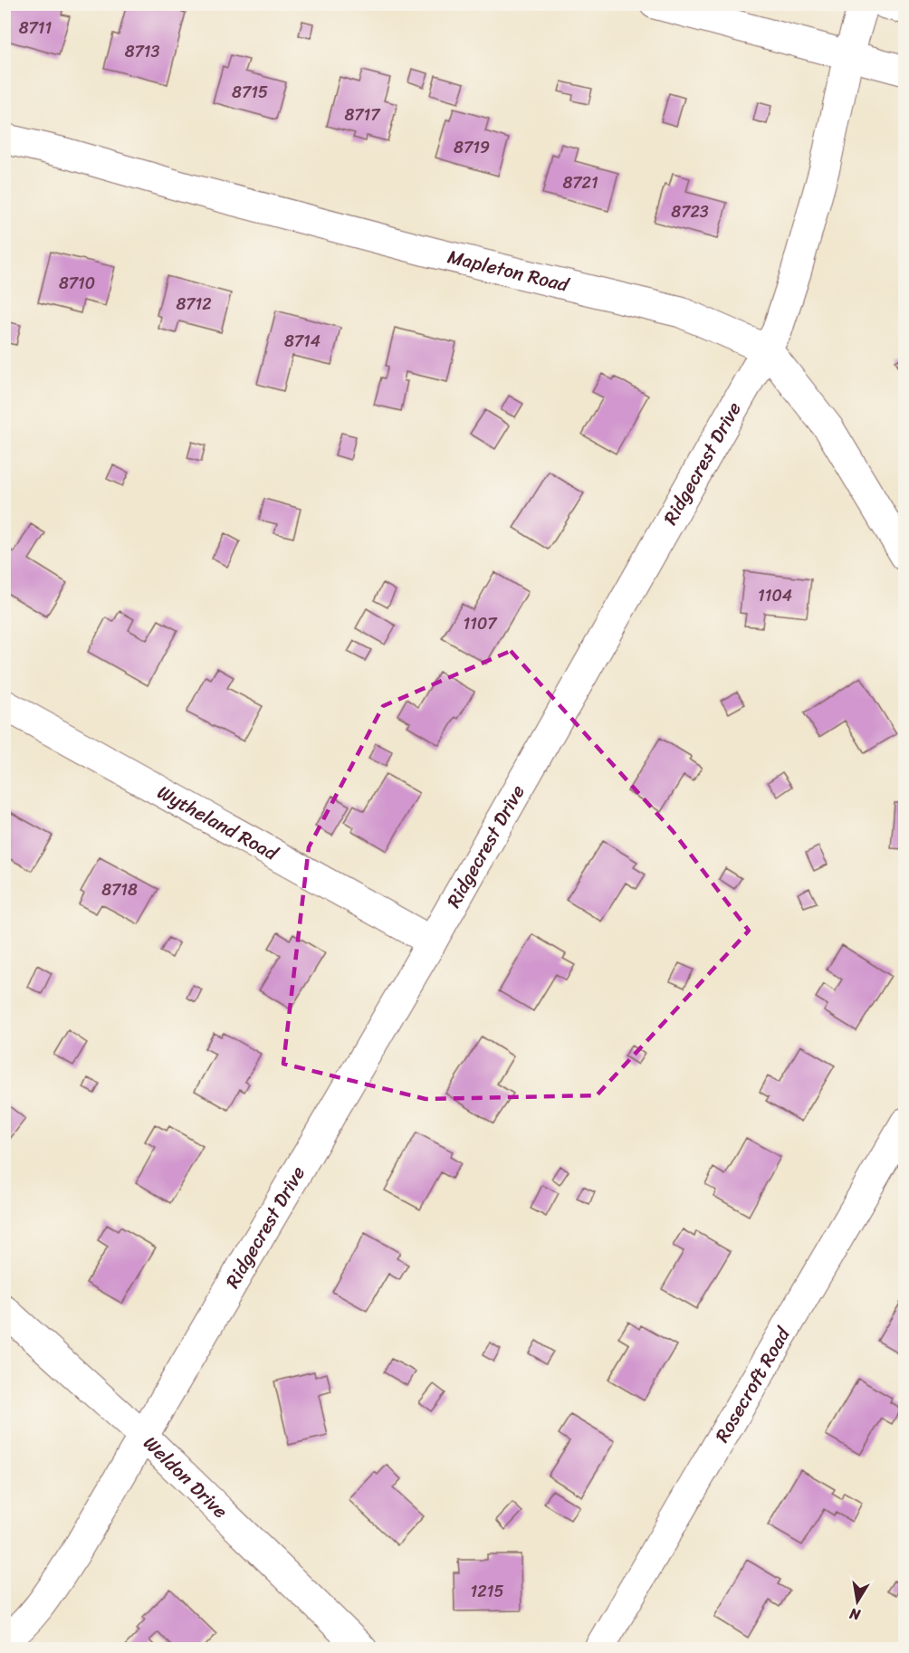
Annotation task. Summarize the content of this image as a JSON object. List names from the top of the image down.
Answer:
{
  "streets": {
    "street": [
      "Mapleton Road",
      "Ridgecrest Drive",
      "Wytheland Road",
      "Rosecroft Road",
      "Weldon Drive"
    ]
  },
  "crossings": [
    ["Mapleton Road", "Ridgecrest Drive"],
    ["Ridgecrest Drive", "Wytheland Road"],
    ["Ridgecrest Drive", "Weldon Drive"]
  ],
  "house_numbers": [
    "8711",
    "8713",
    "8715",
    "8717",
    "8719",
    "8721",
    "8723",
    "8710",
    "8712",
    "8714",
    "1104",
    "1107",
    "8718",
    "1215"
  ],
  "north": "bottom"
}
